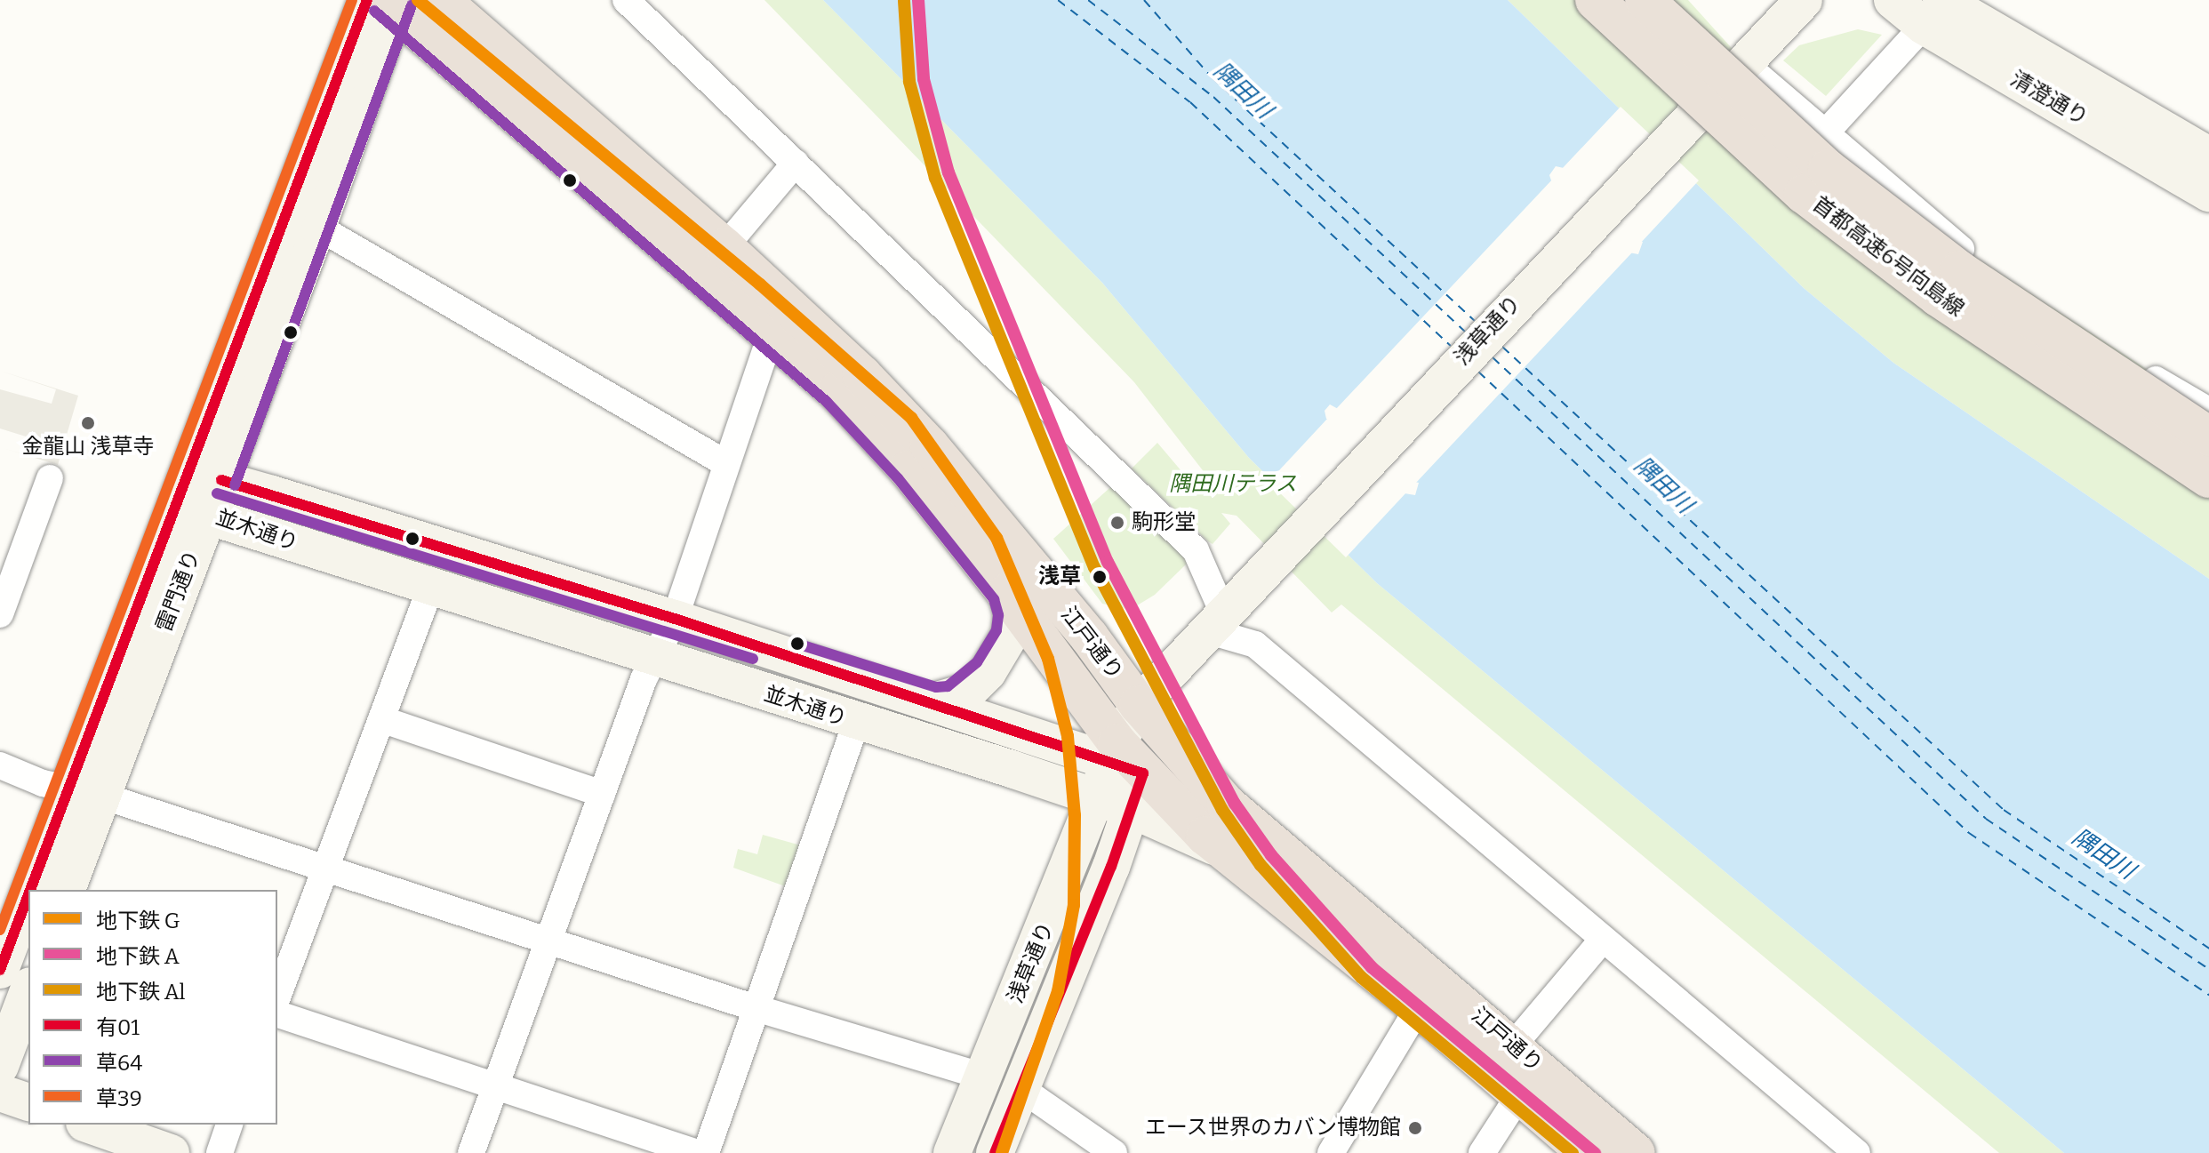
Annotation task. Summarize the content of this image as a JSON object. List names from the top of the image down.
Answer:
{
  "streets": {
    "highway": ["首都高速6号向島線", "江戸通り"],
    "street": [
      "清澄通り",
      "浅草通り",
      "並木通り",
      "雷門通り"
    ]
  },
  "crossings": [
    ["浅草通り", "並木通り"],
    ["浅草通り", "江戸通り"],
    ["並木通り", "雷門通り"],
    ["並木通り", "江戸通り"],
    ["雷門通り", "江戸通り"]
  ],
  "water": ["隅田川"],
  "parks": ["隅田川テラス"],
  "places": [
    "金龍山 浅草寺",
    "駒形堂",
    "浅草",
    "エース世界のカバン博物館"
  ],
  "lines": [
    "metro line G",
    "metro line A",
    "transit line 有01",
    "transit line 草39",
    "metro line Al",
    "transit line 草64"
  ],
  "legend": [
    "地下鉄 G",
    "地下鉄 A",
    "地下鉄 Al",
    "有01",
    "草64",
    "草39"
  ]
}
